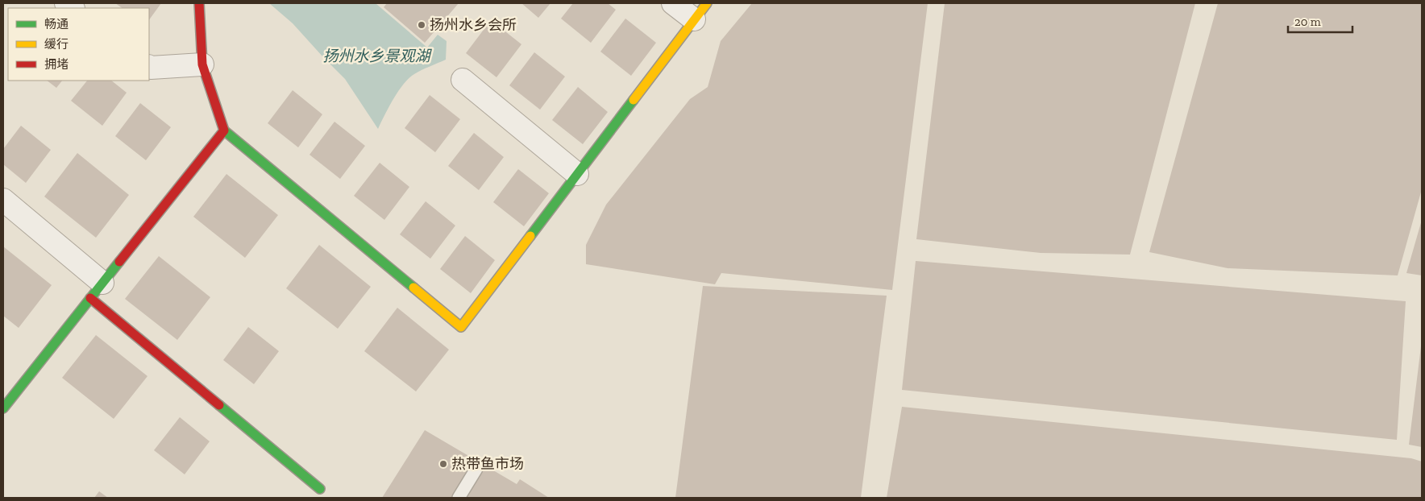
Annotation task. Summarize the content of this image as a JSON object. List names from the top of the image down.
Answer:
{
  "water": ["扬州水乡景观湖"],
  "places": ["扬州水乡会所", "热带鱼市场"],
  "legend": ["畅通", "缓行", "拥堵"],
  "scale_bar": "20 m"
}
